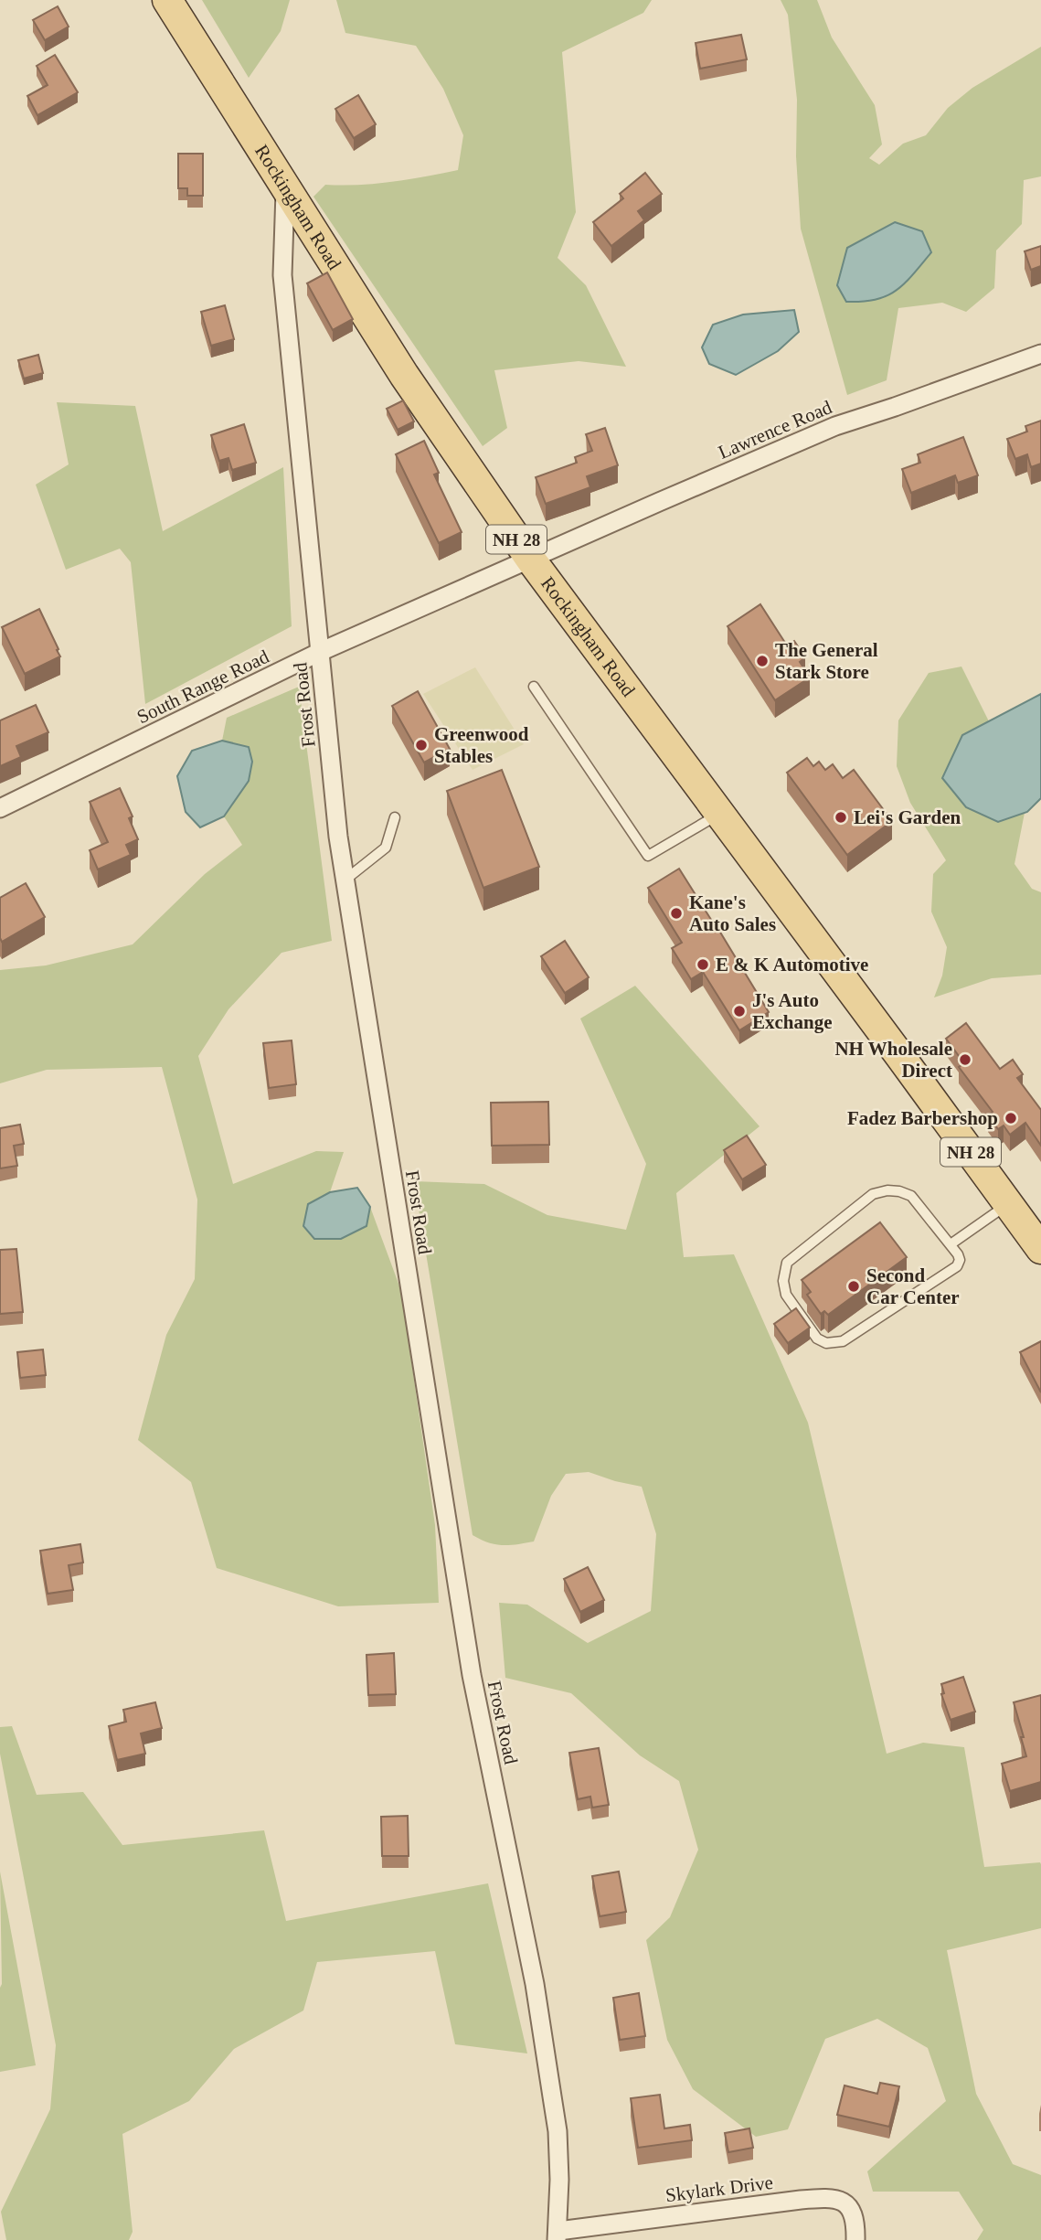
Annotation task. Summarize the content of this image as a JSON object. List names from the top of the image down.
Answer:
{
  "streets": {
    "main road": ["Rockingham Road", "NH 28"],
    "street": [
      "Lawrence Road",
      "South Range Road",
      "Frost Road",
      "Skylark Drive"
    ]
  },
  "crossings": [
    ["Rockingham Road", "Lawrence Road"],
    ["Rockingham Road", "South Range Road"],
    ["Rockingham Road", "Frost Road"],
    ["Lawrence Road", "South Range Road"],
    ["South Range Road", "Frost Road"],
    ["Frost Road", "Skylark Drive"]
  ],
  "places": [
    "The General Stark Store",
    "Greenwood Stables",
    "Lei's Garden",
    "Kane's Auto Sales",
    "E & K Automotive",
    "J's Auto Exchange",
    "NH Wholesale Direct",
    "Fadez Barbershop",
    "Second Car Center"
  ]
}
